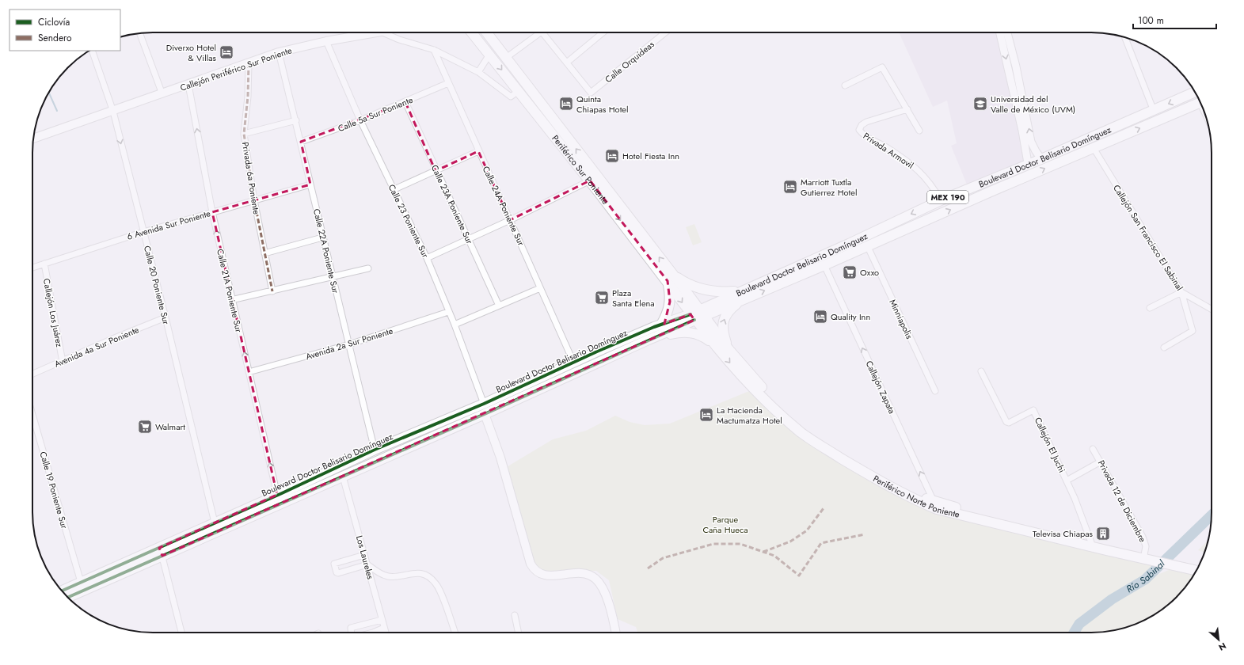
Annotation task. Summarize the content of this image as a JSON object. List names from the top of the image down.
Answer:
{
  "streets": {
    "main road": [
      "Callejón Periférico Sur Poniente",
      "Boulevard Doctor Belisario Domínguez",
      "Periférico Sur Poniente",
      "MEX 190",
      "Periférico Norte Poniente"
    ],
    "street": [
      "Calle Orquídeas",
      "Calle 5a Sur Poniente",
      "Privada Armovil",
      "Privada 6a Poniente",
      "Calle 23A Poniente Sur",
      "Calle 24A Poniente Sur",
      "Calle 23 Poniente Sur",
      "6 Avenida Sur Poniente",
      "Callejón San Francisco El Sabinal",
      "Calle 22A Poniente Sur",
      "Calle 20 Poniente Sur",
      "Calle 21A Poniente Sur",
      "Callejón Los Juárez",
      "Minniapolis",
      "Avenida 2a Sur Poniente",
      "Avenida 4a Sur Poniente",
      "Callejón Zapata",
      "Callejón El Juchi",
      "Calle 19 Poniente Sur",
      "Privada 12 de Diciembre",
      "Los Laureles"
    ]
  },
  "crossings": [
    ["Callejón Periférico Sur Poniente", "Privada 6a Poniente"],
    ["Callejón Periférico Sur Poniente", "Calle 23 Poniente Sur"],
    ["Callejón Periférico Sur Poniente", "Calle 22A Poniente Sur"],
    ["Callejón Periférico Sur Poniente", "Calle 20 Poniente Sur"],
    ["Callejón Periférico Sur Poniente", "Calle 21A Poniente Sur"],
    ["Calle 5a Sur Poniente", "Calle 23A Poniente Sur"],
    ["Calle 5a Sur Poniente", "Calle 24A Poniente Sur"],
    ["Calle 5a Sur Poniente", "Calle 23 Poniente Sur"],
    ["Calle 5a Sur Poniente", "Calle 22A Poniente Sur"],
    ["Privada Armovil", "Boulevard Doctor Belisario Domínguez"],
    ["Boulevard Doctor Belisario Domínguez", "Periférico Sur Poniente"],
    ["Boulevard Doctor Belisario Domínguez", "Calle 24A Poniente Sur"],
    ["Boulevard Doctor Belisario Domínguez", "Calle 23 Poniente Sur"],
    ["Boulevard Doctor Belisario Domínguez", "Callejón San Francisco El Sabinal"],
    ["Boulevard Doctor Belisario Domínguez", "Calle 22A Poniente Sur"],
    ["Boulevard Doctor Belisario Domínguez", "Calle 20 Poniente Sur"],
    ["Boulevard Doctor Belisario Domínguez", "Calle 21A Poniente Sur"],
    ["Boulevard Doctor Belisario Domínguez", "Minniapolis"],
    ["Boulevard Doctor Belisario Domínguez", "Callejón Zapata"],
    ["Boulevard Doctor Belisario Domínguez", "Calle 19 Poniente Sur"],
    ["Boulevard Doctor Belisario Domínguez", "Periférico Norte Poniente"],
    ["Boulevard Doctor Belisario Domínguez", "Los Laureles"],
    ["Periférico Sur Poniente", "Periférico Norte Poniente"],
    ["Privada 6a Poniente", "6 Avenida Sur Poniente"],
    ["Calle 23 Poniente Sur", "Avenida 2a Sur Poniente"],
    ["6 Avenida Sur Poniente", "Calle 22A Poniente Sur"],
    ["6 Avenida Sur Poniente", "Calle 20 Poniente Sur"],
    ["6 Avenida Sur Poniente", "Calle 21A Poniente Sur"],
    ["6 Avenida Sur Poniente", "Callejón Los Juárez"],
    ["Calle 22A Poniente Sur", "Avenida 2a Sur Poniente"],
    ["Calle 20 Poniente Sur", "Avenida 4a Sur Poniente"],
    ["Calle 21A Poniente Sur", "Avenida 2a Sur Poniente"],
    ["Callejón Los Juárez", "Avenida 4a Sur Poniente"],
    ["Callejón Zapata", "Periférico Norte Poniente"],
    ["Callejón El Juchi", "Periférico Norte Poniente"],
    ["Periférico Norte Poniente", "Privada 12 de Diciembre"]
  ],
  "one_way": ["Calle 21A Poniente Sur", "Callejón Zapata"],
  "water": ["Río Sabinal"],
  "parks": ["Parque Caña Hueca"],
  "places": {
    "hotel": [
      "Diverxo Hotel & Villas",
      "Quinta Chiapas Hotel",
      "Hotel Fiesta Inn",
      "Marriott Tuxtla Gutierrez Hotel",
      "Quality Inn",
      "La Hacienda Mactumatza Hotel"
    ],
    "school or university": ["Universidad del Valle de México (UVM)"],
    "supermarket": ["Oxxo", "Plaza Santa Elena", "Walmart"],
    "building": ["Televisa Chiapas"]
  },
  "legend": ["Ciclovía", "Sendero"],
  "scale_bar": "100 m",
  "north": "bottom right"
}
